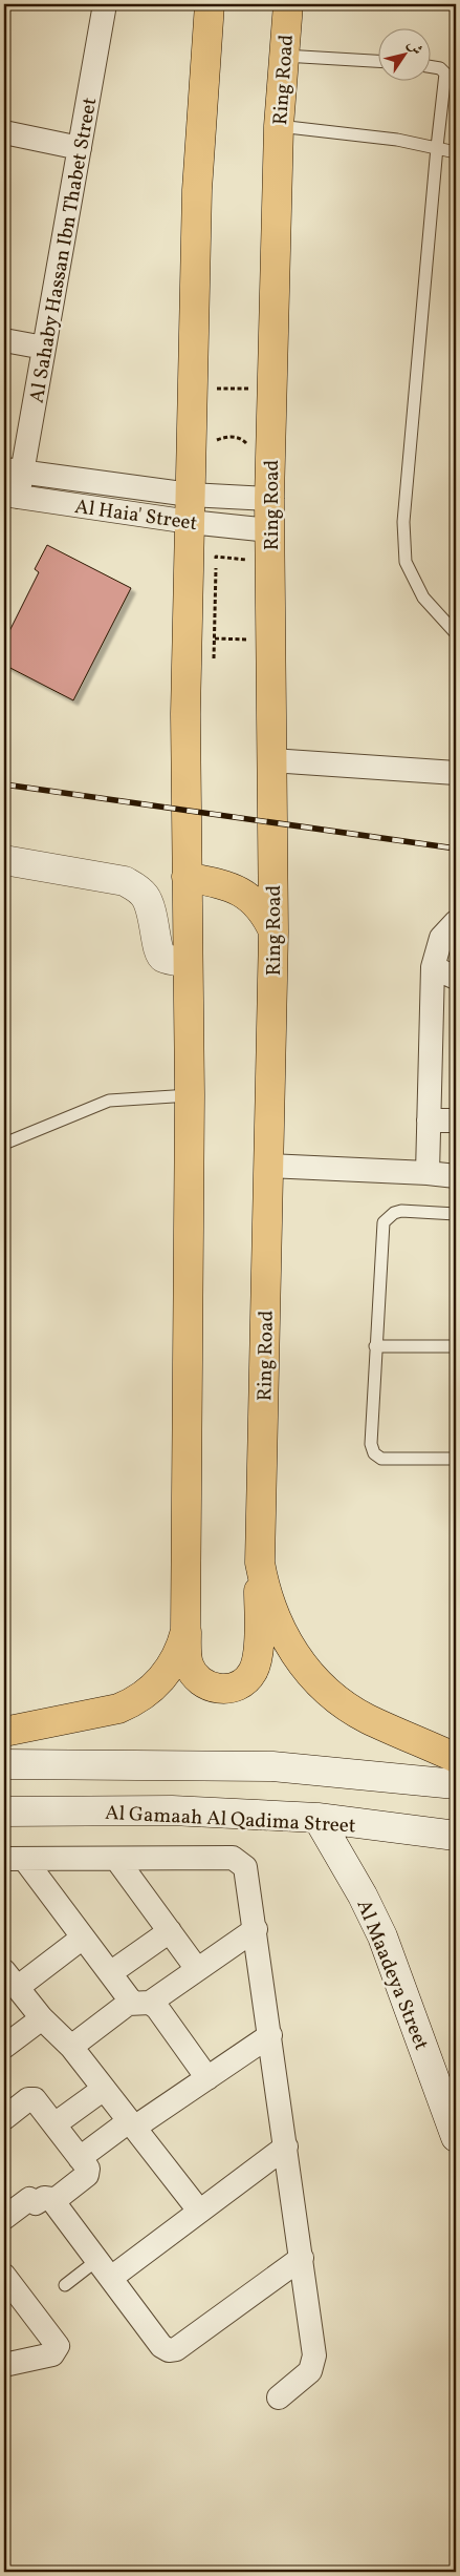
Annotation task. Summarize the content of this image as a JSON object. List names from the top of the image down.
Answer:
{
  "streets": {
    "main road": ["Ring Road", "Al Gamaah Al Qadima Street", "Al Maadeya Street"],
    "street": ["Al Sahaby Hassan Ibn Thabet Street", "Al Haia' Street"]
  },
  "crossings": [
    ["Ring Road", "Al Haia' Street"],
    ["Al Sahaby Hassan Ibn Thabet Street", "Al Haia' Street"],
    ["Al Gamaah Al Qadima Street", "Al Maadeya Street"]
  ],
  "north": "top right"
}
